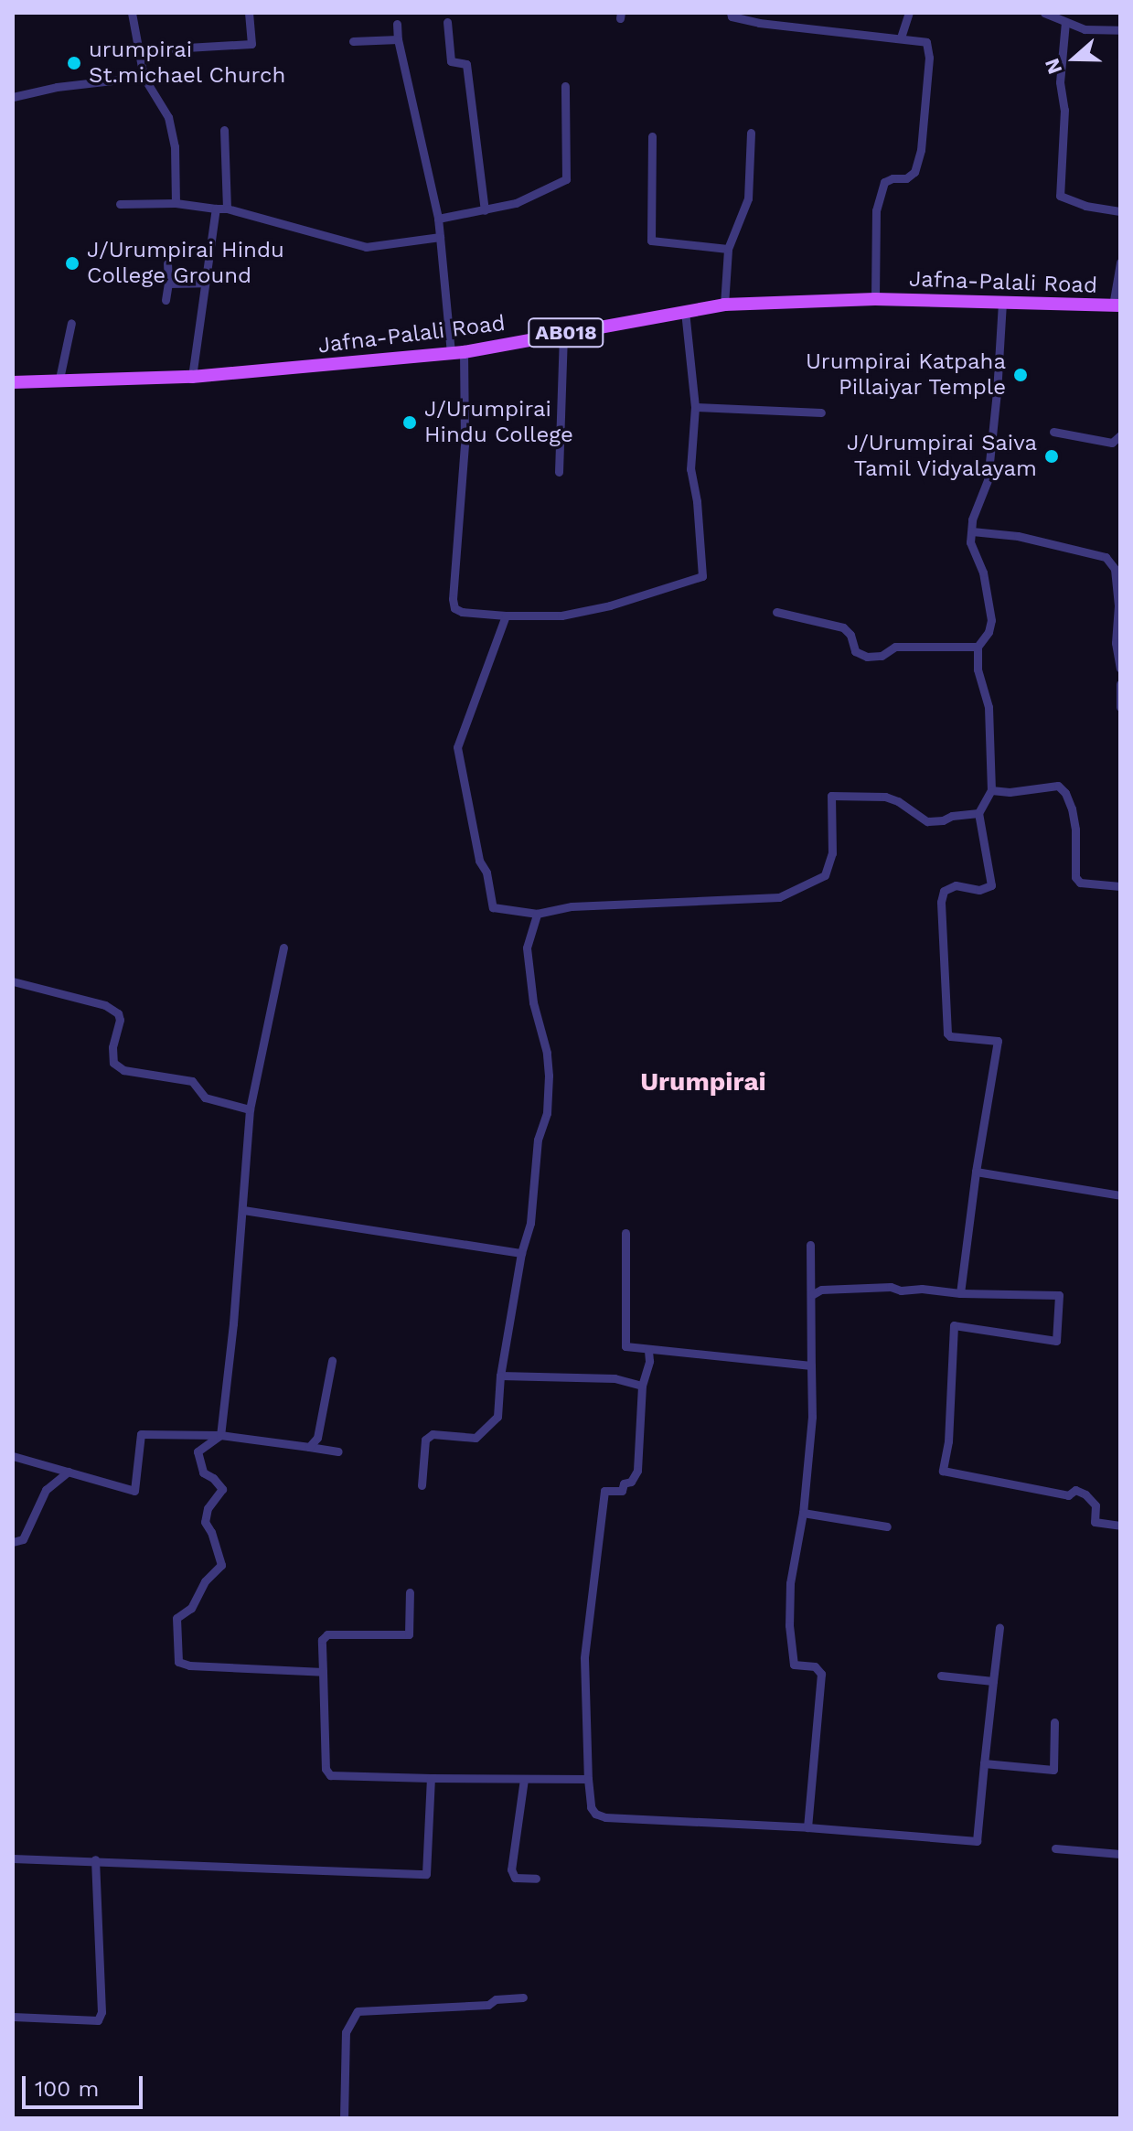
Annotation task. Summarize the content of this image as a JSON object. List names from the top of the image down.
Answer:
{
  "streets": {
    "main road": ["Jafna-Palali Road", "AB018"]
  },
  "districts": ["Urumpirai"],
  "places": [
    "urumpirai St.michael Church",
    "J/Urumpirai Hindu College Ground",
    "Urumpirai Katpaha Pillaiyar Temple",
    "J/Urumpirai Hindu College",
    "J/Urumpirai Saiva Tamil Vidyalayam"
  ],
  "scale_bar": "100 m",
  "north": "left"
}
